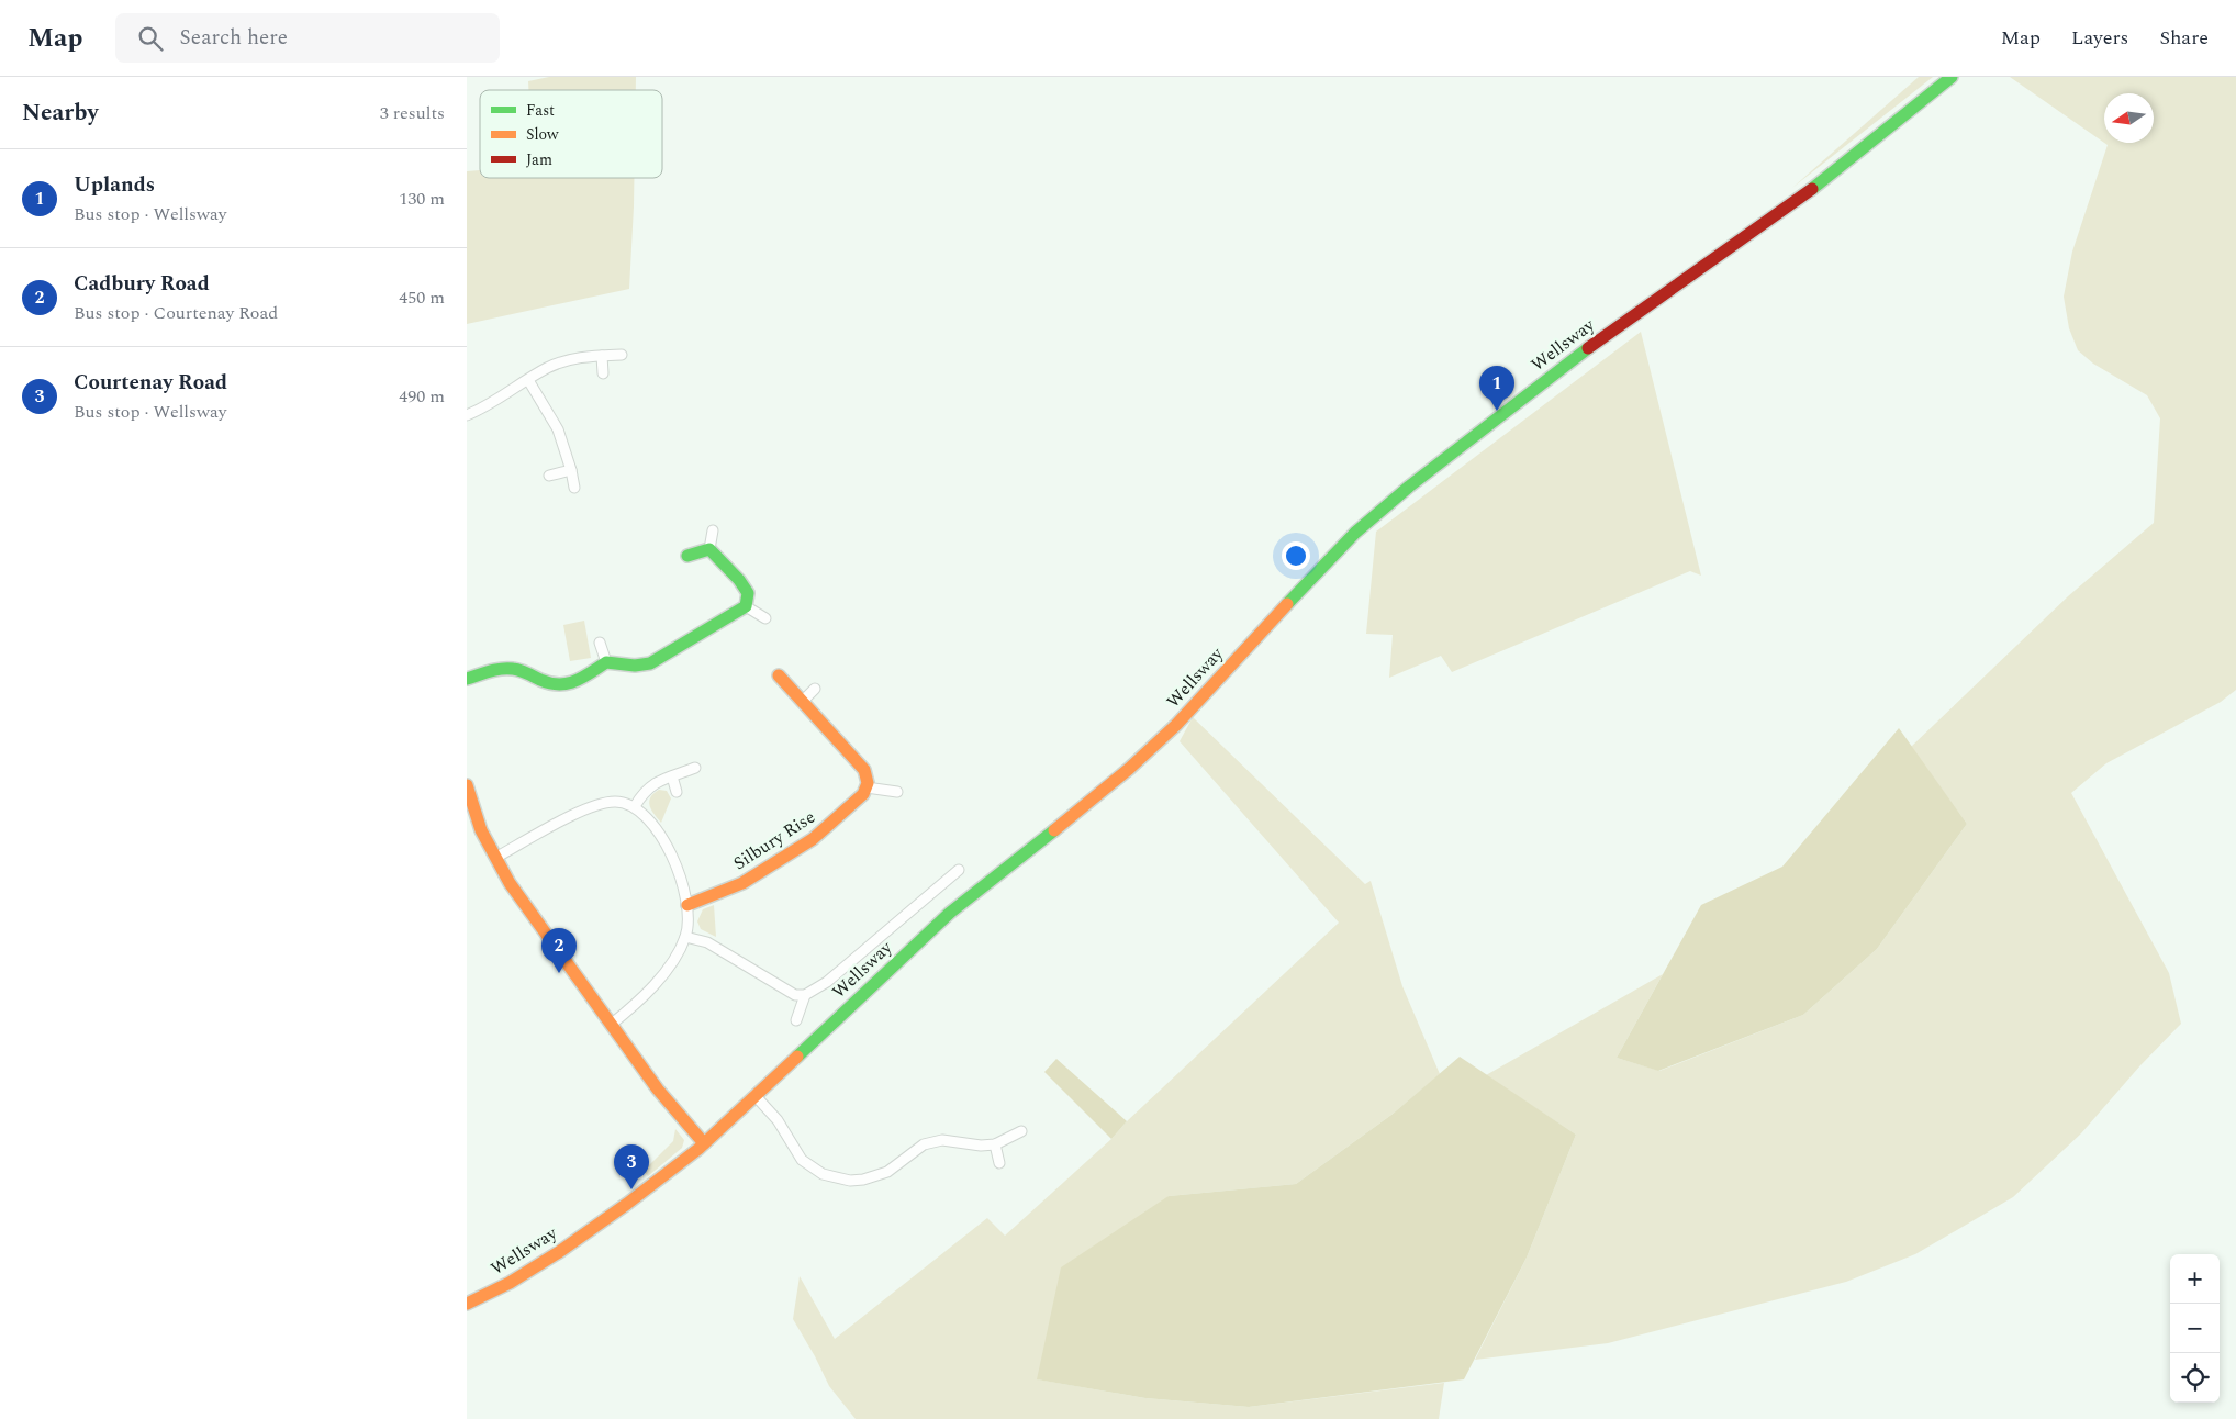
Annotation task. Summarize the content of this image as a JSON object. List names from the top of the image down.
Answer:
{
  "streets": {
    "main road": ["Wellsway", "Silbury Rise"]
  },
  "legend": ["Fast", "Slow", "Jam"],
  "north": "left",
  "page": {
    "header": "Map",
    "search": "Search here",
    "nav": ["Map", "Layers", "Share"],
    "heading": ["Nearby", "3 results"],
    "list": [
      {
        "mark": "1",
        "name": "Uplands",
        "note": "Bus stop · Wellsway",
        "value": "130 m"
      },
      {
        "mark": "2",
        "name": "Cadbury Road",
        "note": "Bus stop · Courtenay Road",
        "value": "450 m"
      },
      {
        "mark": "3",
        "name": "Courtenay Road",
        "note": "Bus stop · Wellsway",
        "value": "490 m"
      }
    ],
    "pins": ["1", "2", "3"],
    "map_buttons": ["+", "−"]
  }
}
